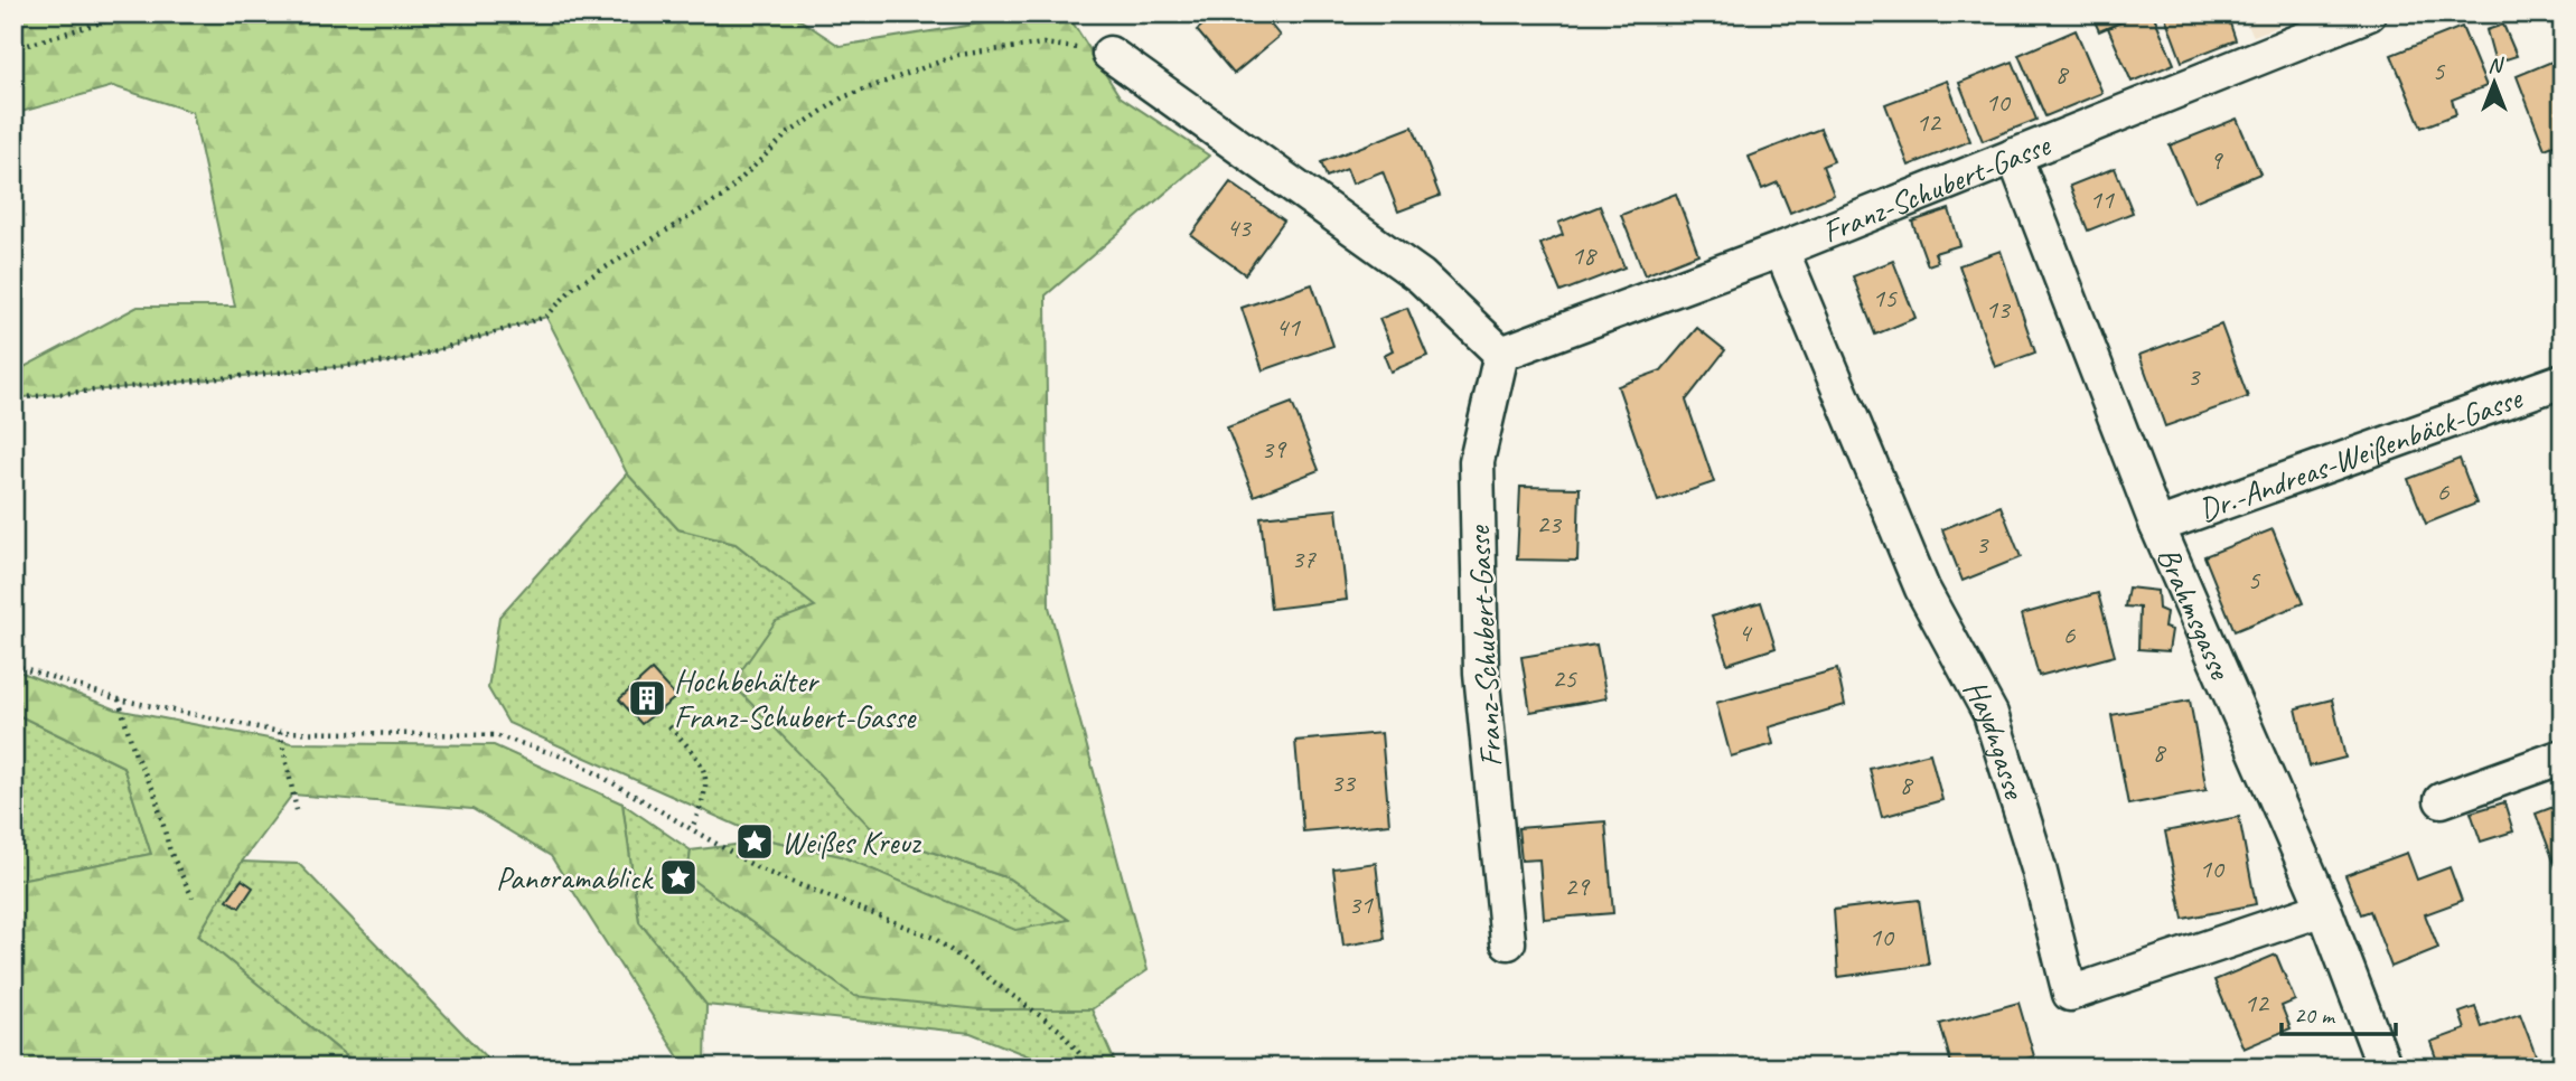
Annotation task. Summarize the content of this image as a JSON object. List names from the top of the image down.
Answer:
{
  "streets": {
    "street": [
      "Franz-Schubert-Gasse",
      "Dr.-Andreas-Weißenbäck-Gasse",
      "Brahmsgasse",
      "Haydngasse"
    ]
  },
  "crossings": [
    ["Franz-Schubert-Gasse", "Brahmsgasse"],
    ["Franz-Schubert-Gasse", "Haydngasse"],
    ["Dr.-Andreas-Weißenbäck-Gasse", "Brahmsgasse"],
    ["Brahmsgasse", "Haydngasse"]
  ],
  "places": {
    "building": ["Hochbehälter Franz-Schubert-Gasse"],
    "place": ["Weißes Kreuz", "Panoramablick"]
  },
  "house_numbers": [
    "5",
    "8",
    "10",
    "12",
    "9",
    "11",
    "43",
    "18",
    "15",
    "13",
    "41",
    "3",
    "39",
    "6",
    "23",
    "3",
    "37",
    "5",
    "4",
    "6",
    "25",
    "8",
    "33",
    "8",
    "10",
    "29",
    "31",
    "10",
    "12"
  ],
  "scale_bar": "20 m",
  "north": "top"
}
